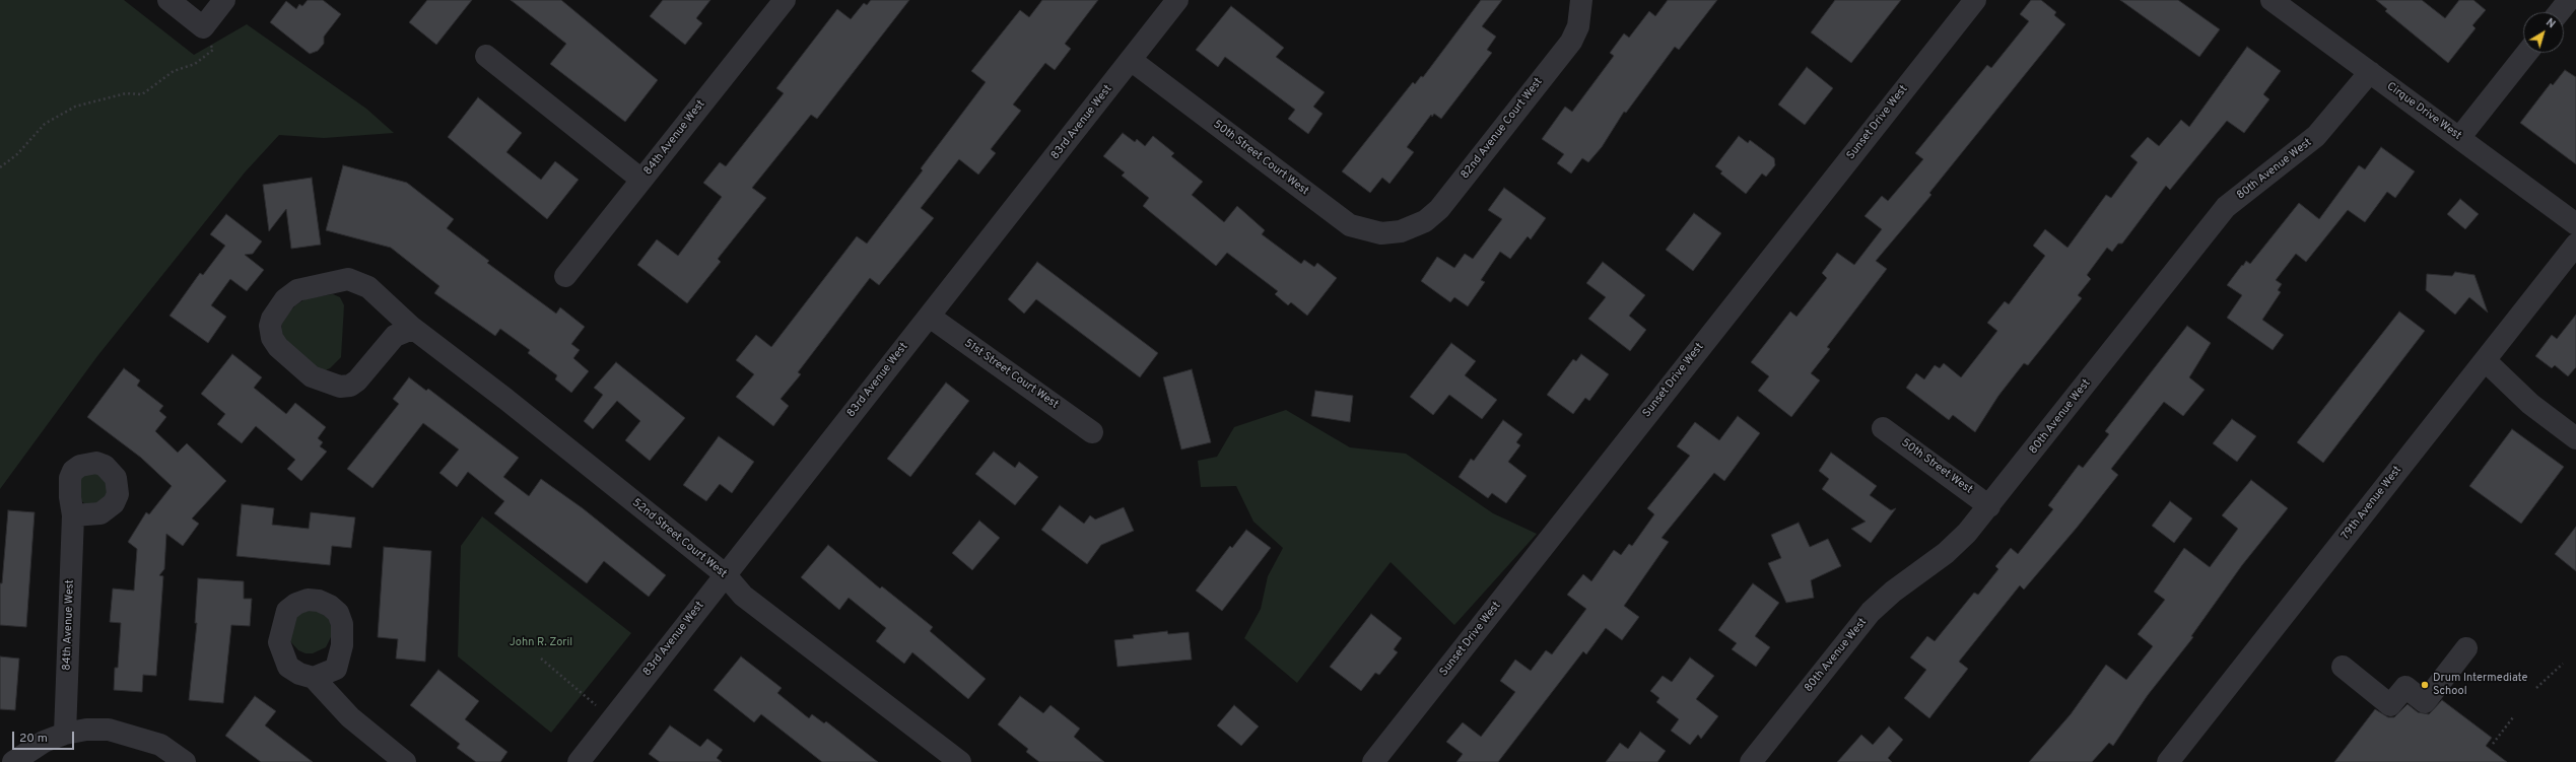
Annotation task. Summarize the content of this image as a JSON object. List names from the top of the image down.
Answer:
{
  "streets": {
    "street": [
      "Cirque Drive West",
      "83rd Avenue West",
      "Sunset Drive West",
      "82nd Avenue Court West",
      "84th Avenue West",
      "50th Street Court West",
      "80th Avenue West",
      "51st Street Court West",
      "50th Street West",
      "79th Avenue West",
      "52nd Street Court West"
    ]
  },
  "crossings": [
    ["Cirque Drive West", "80th Avenue West"],
    ["83rd Avenue West", "50th Street Court West"],
    ["83rd Avenue West", "51st Street Court West"],
    ["83rd Avenue West", "52nd Street Court West"],
    ["82nd Avenue Court West", "50th Street Court West"],
    ["80th Avenue West", "50th Street West"]
  ],
  "parks": ["John R. Zoril"],
  "places": ["Drum Intermediate School"],
  "scale_bar": "20 m",
  "north": "top right"
}
